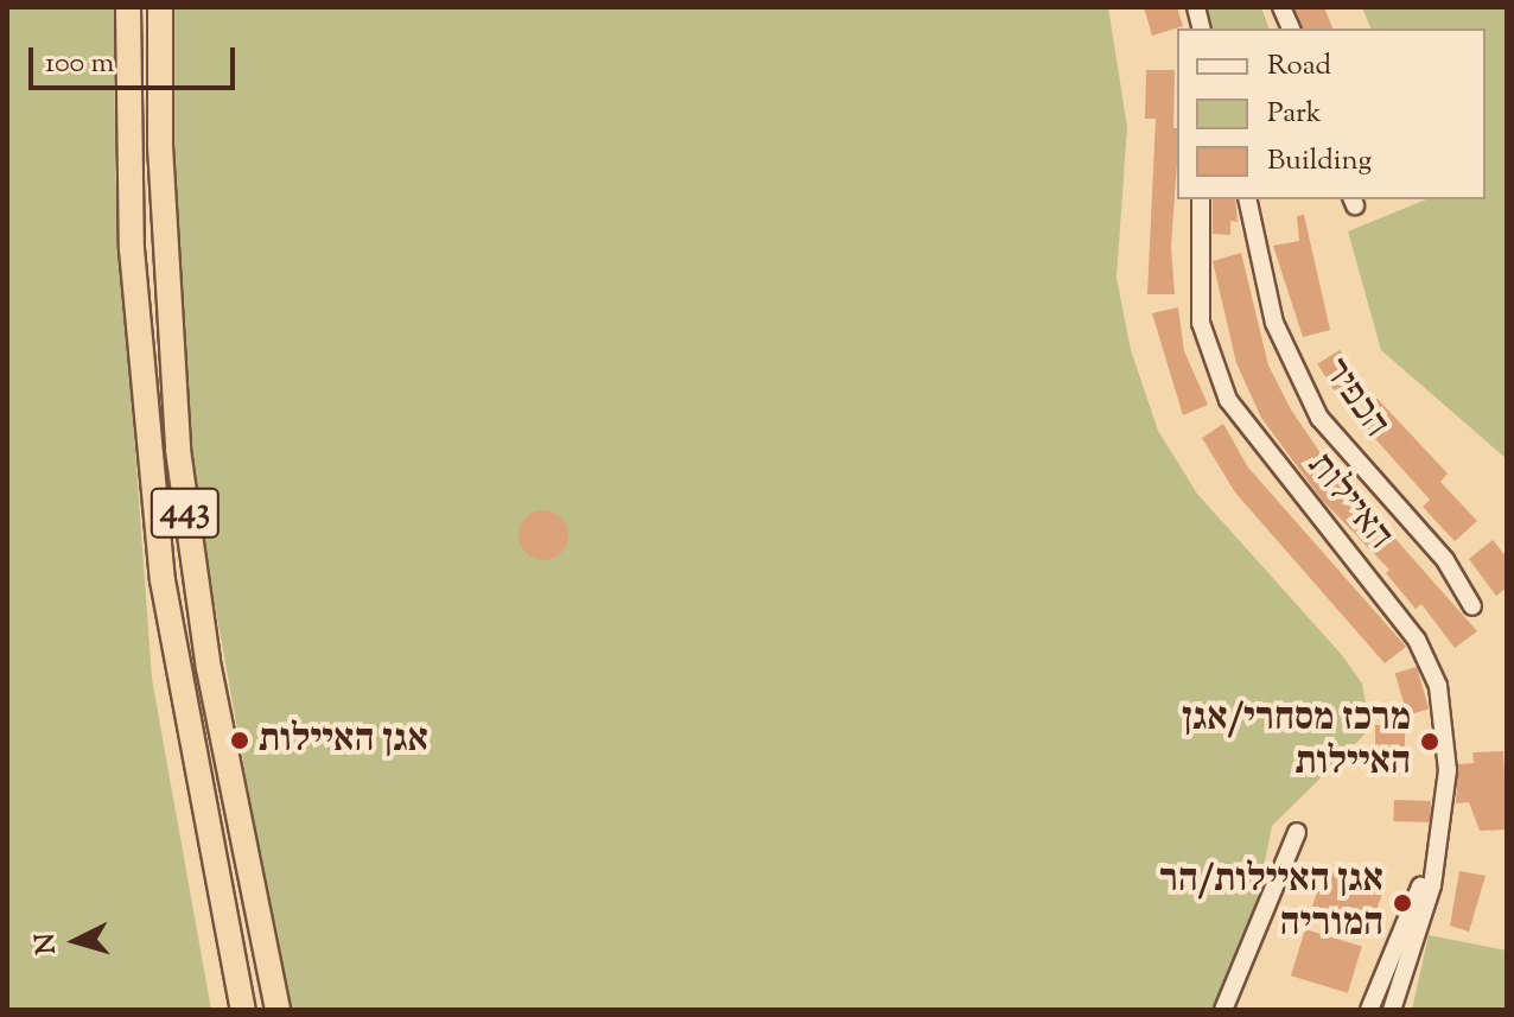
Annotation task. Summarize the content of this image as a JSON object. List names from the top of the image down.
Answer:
{
  "streets": {
    "highway": ["443"],
    "street": ["הכפיר", "האיילות"]
  },
  "places": ["אגן האיילות", "מרכז מסחרי/אגן האיילות", "אגן האיילות/הר המוריה"],
  "legend": ["Road", "Park", "Building"],
  "scale_bar": "100 m",
  "north": "left"
}
